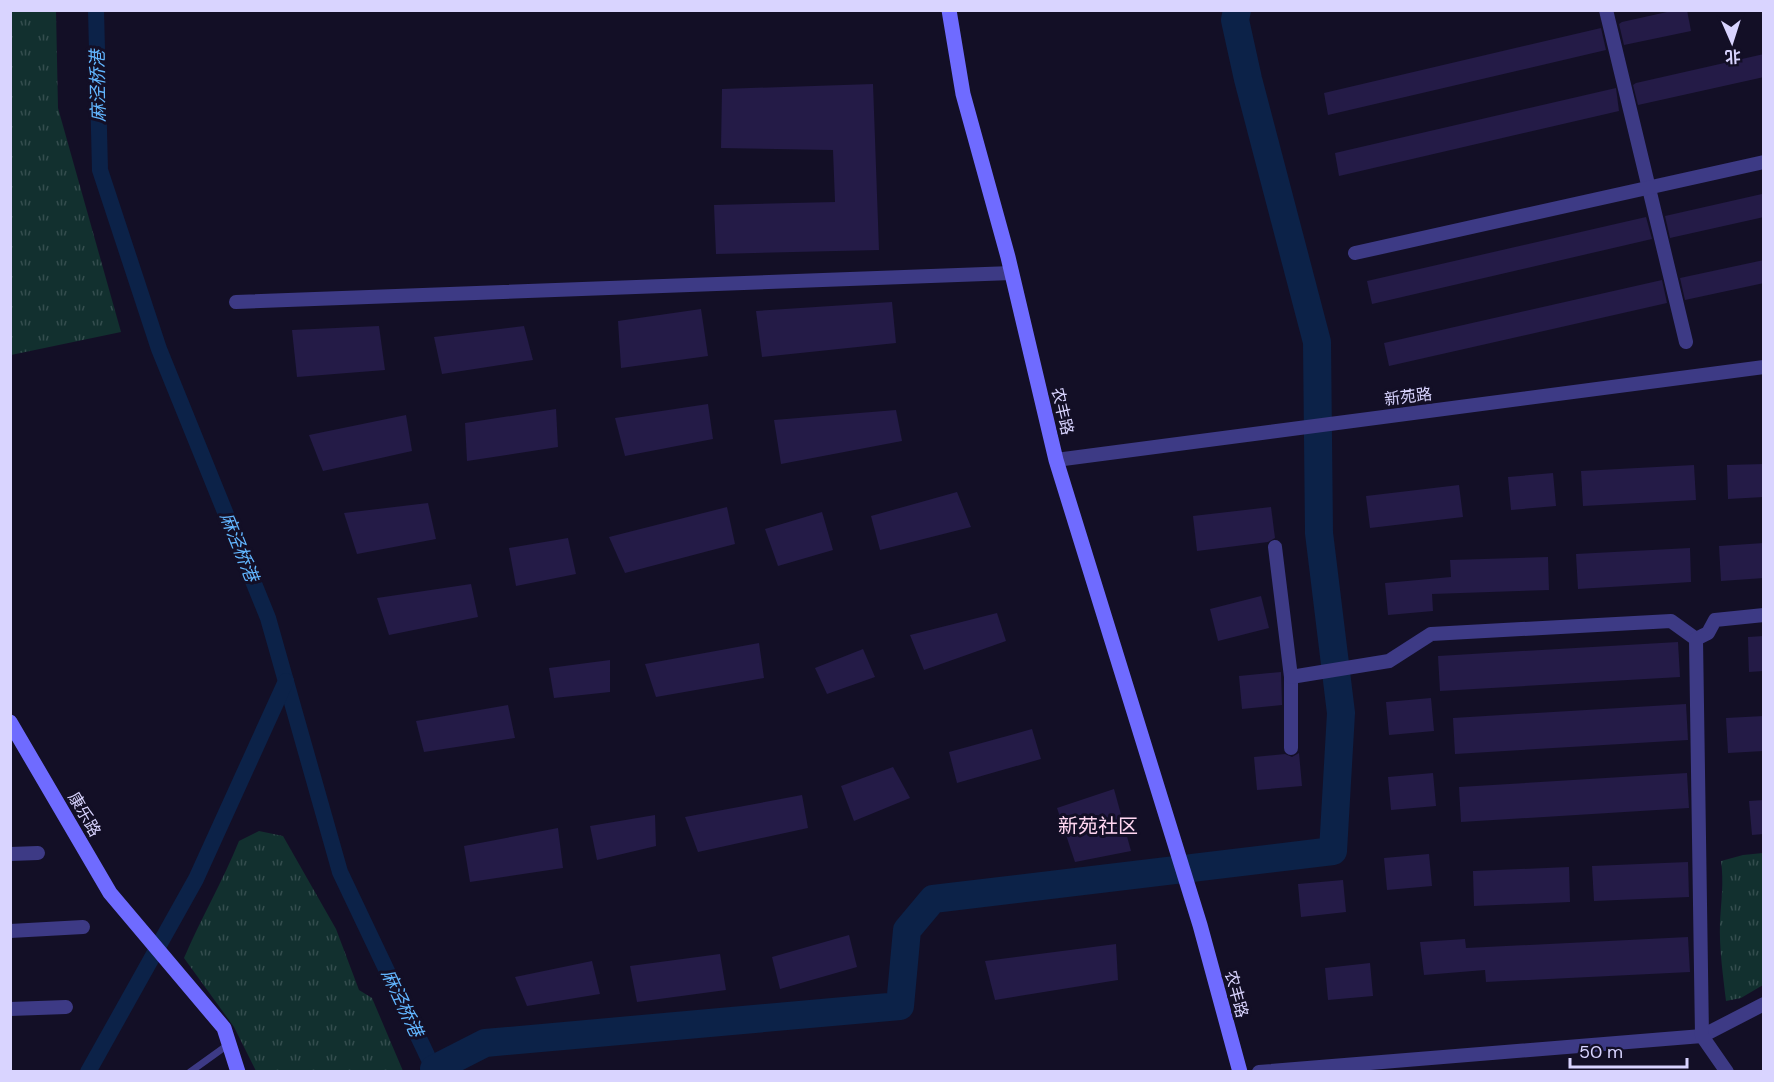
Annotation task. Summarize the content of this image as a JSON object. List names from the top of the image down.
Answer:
{
  "streets": {
    "main road": ["农丰路", "康乐路"],
    "street": ["新苑路"]
  },
  "crossings": [
    ["新苑路", "农丰路"]
  ],
  "districts": ["新苑社区"],
  "water": ["麻泾桥港"],
  "scale_bar": "50 m",
  "north": "bottom"
}
